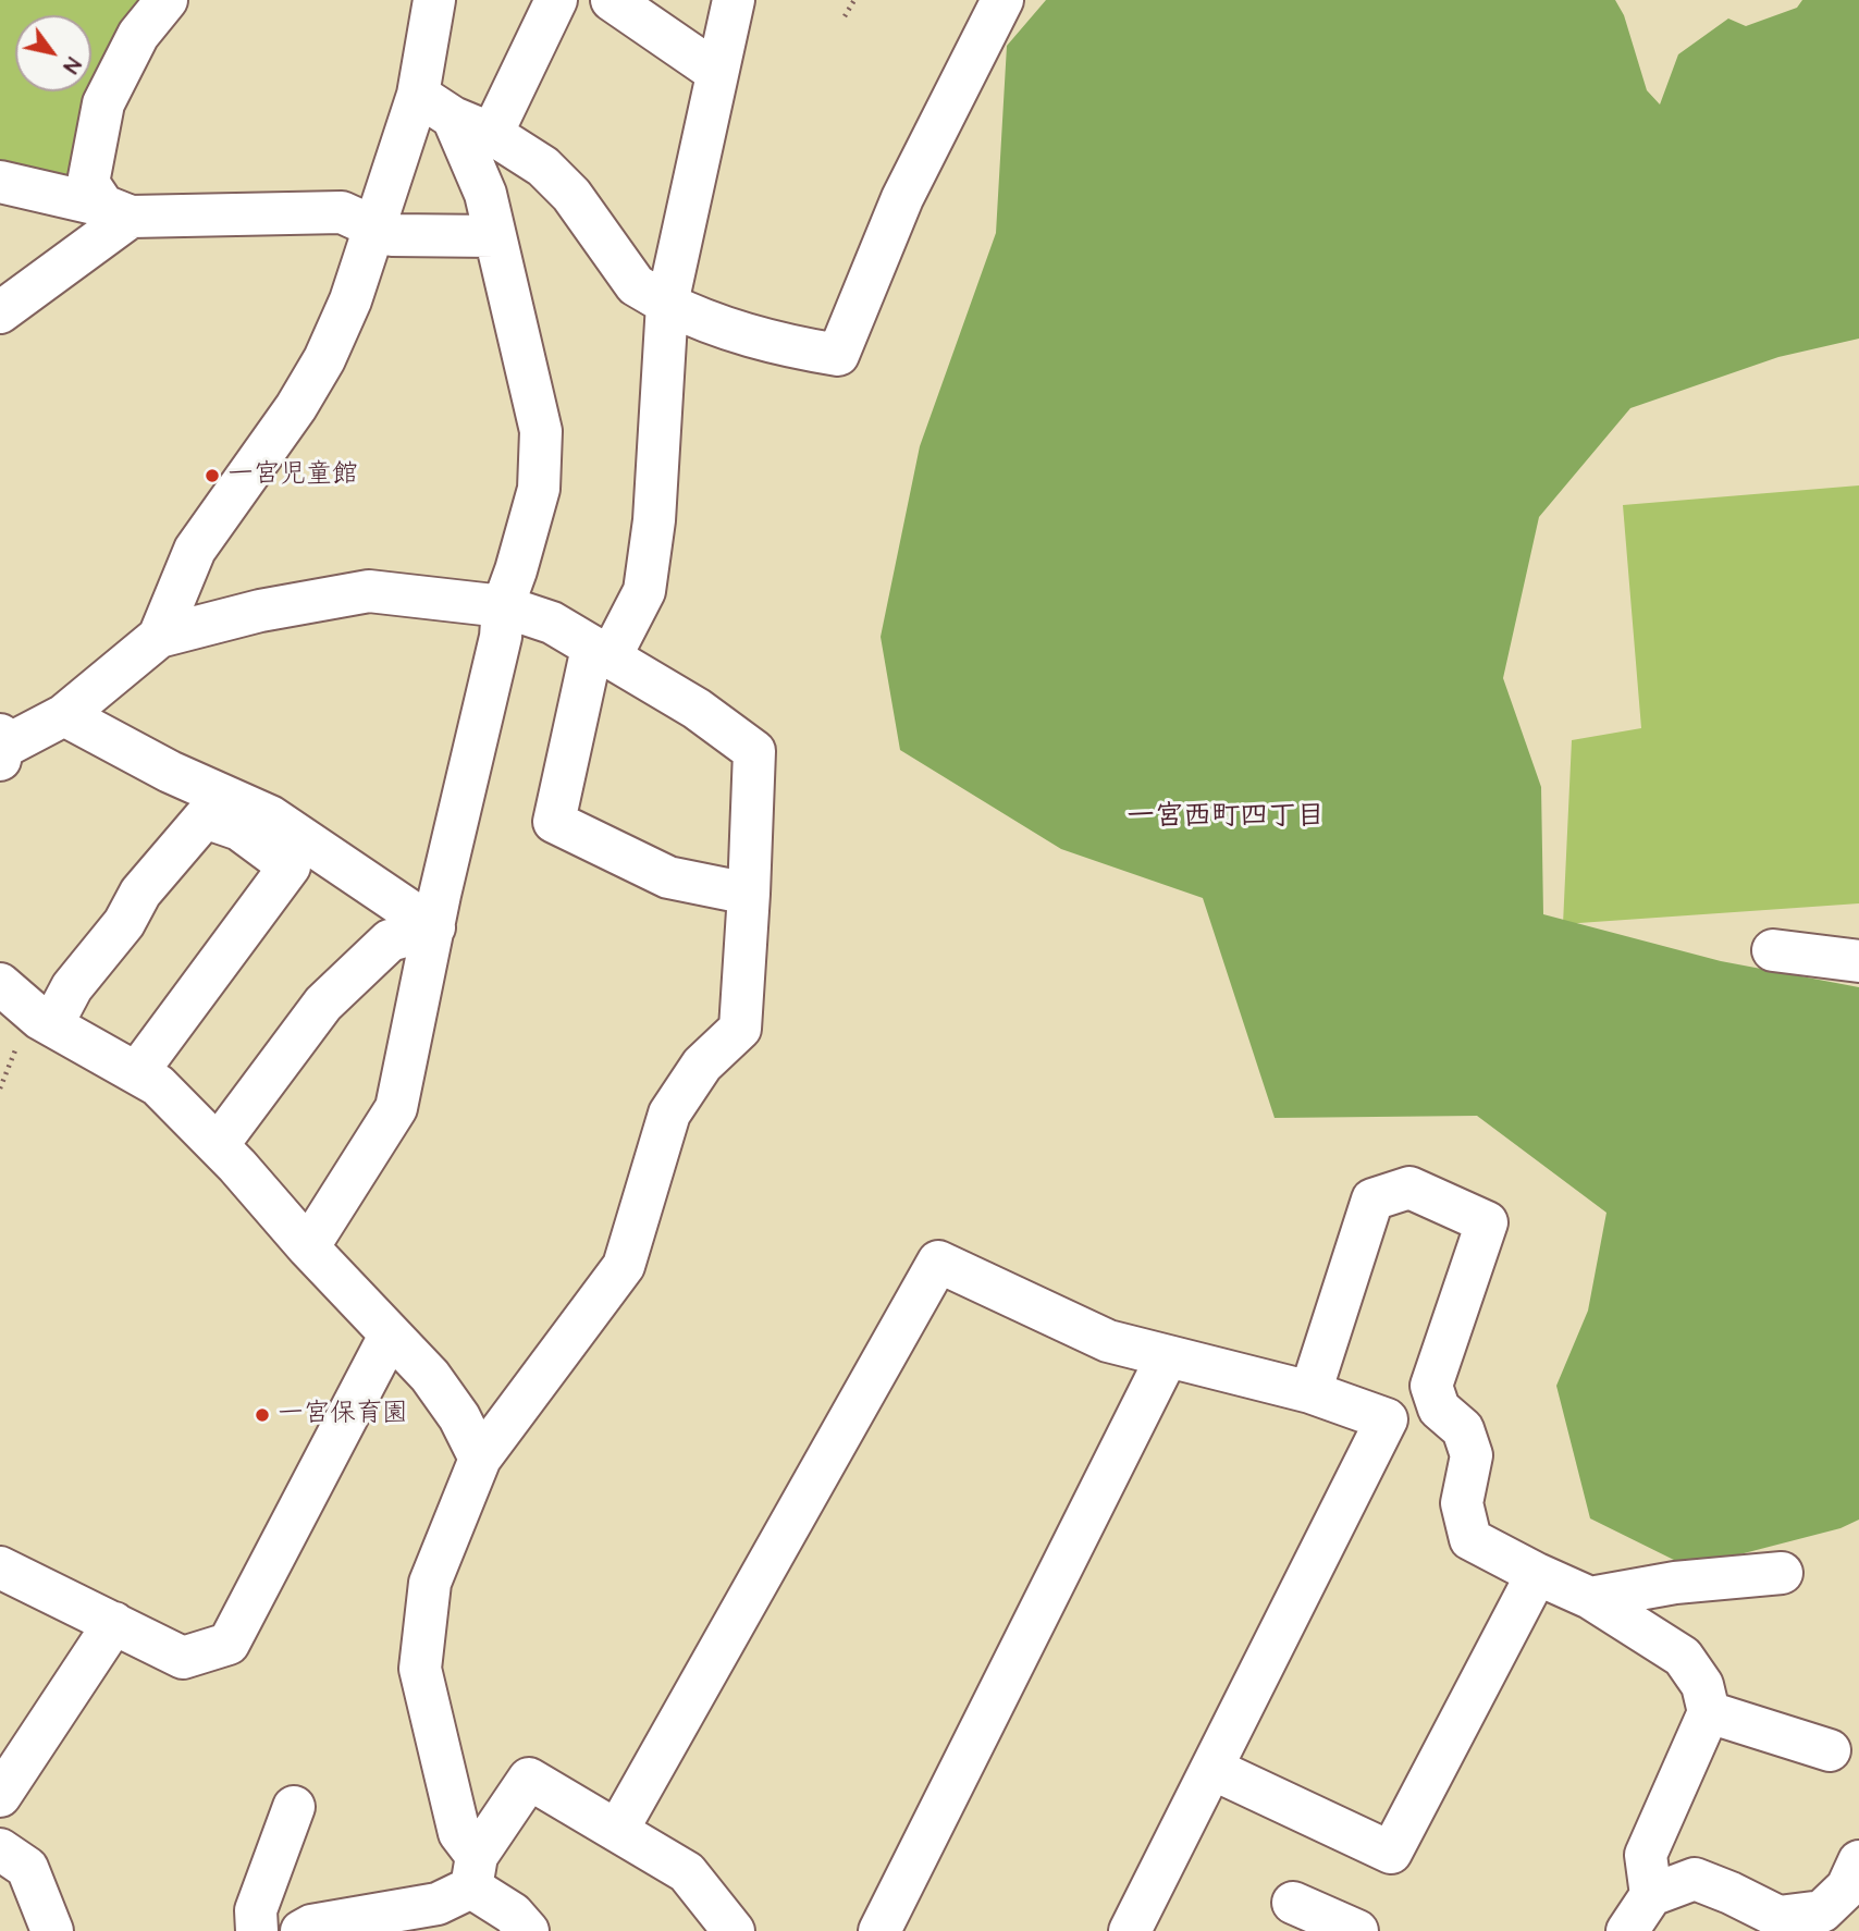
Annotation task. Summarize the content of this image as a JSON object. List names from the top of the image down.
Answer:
{
  "districts": ["一宮西町四丁目"],
  "places": ["一宮児童館", "一宮保育園"],
  "north": "bottom right"
}
